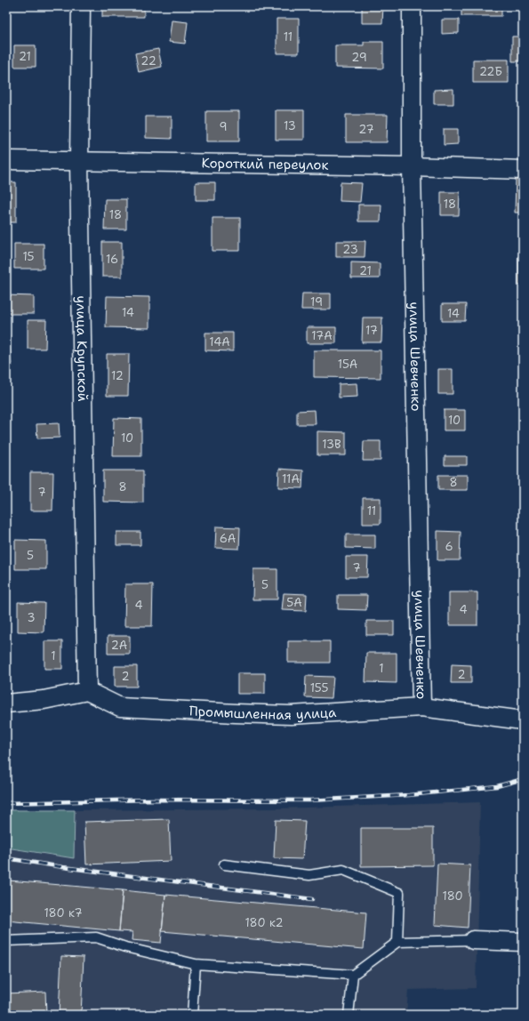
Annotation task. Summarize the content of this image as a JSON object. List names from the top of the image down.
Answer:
{
  "streets": {
    "street": [
      "Короткий переулок",
      "улица Крупской",
      "улица Шевченко",
      "Промышленная улица"
    ]
  },
  "crossings": [
    ["Короткий переулок", "улица Крупской"],
    ["Короткий переулок", "улица Шевченко"],
    ["улица Крупской", "Промышленная улица"],
    ["улица Шевченко", "Промышленная улица"]
  ],
  "house_numbers": [
    "11",
    "21",
    "29",
    "22",
    "22Б",
    "13",
    "9",
    "27",
    "18",
    "18",
    "23",
    "15",
    "16",
    "21",
    "19",
    "14",
    "14",
    "17",
    "17А",
    "14А",
    "15А",
    "12",
    "10",
    "10",
    "13В",
    "11А",
    "8",
    "8",
    "7",
    "11",
    "6А",
    "6",
    "5",
    "7",
    "5",
    "5А",
    "4",
    "4",
    "3",
    "2А",
    "1",
    "1",
    "2",
    "2",
    "155",
    "180",
    "180 к7",
    "180 к2"
  ]
}
